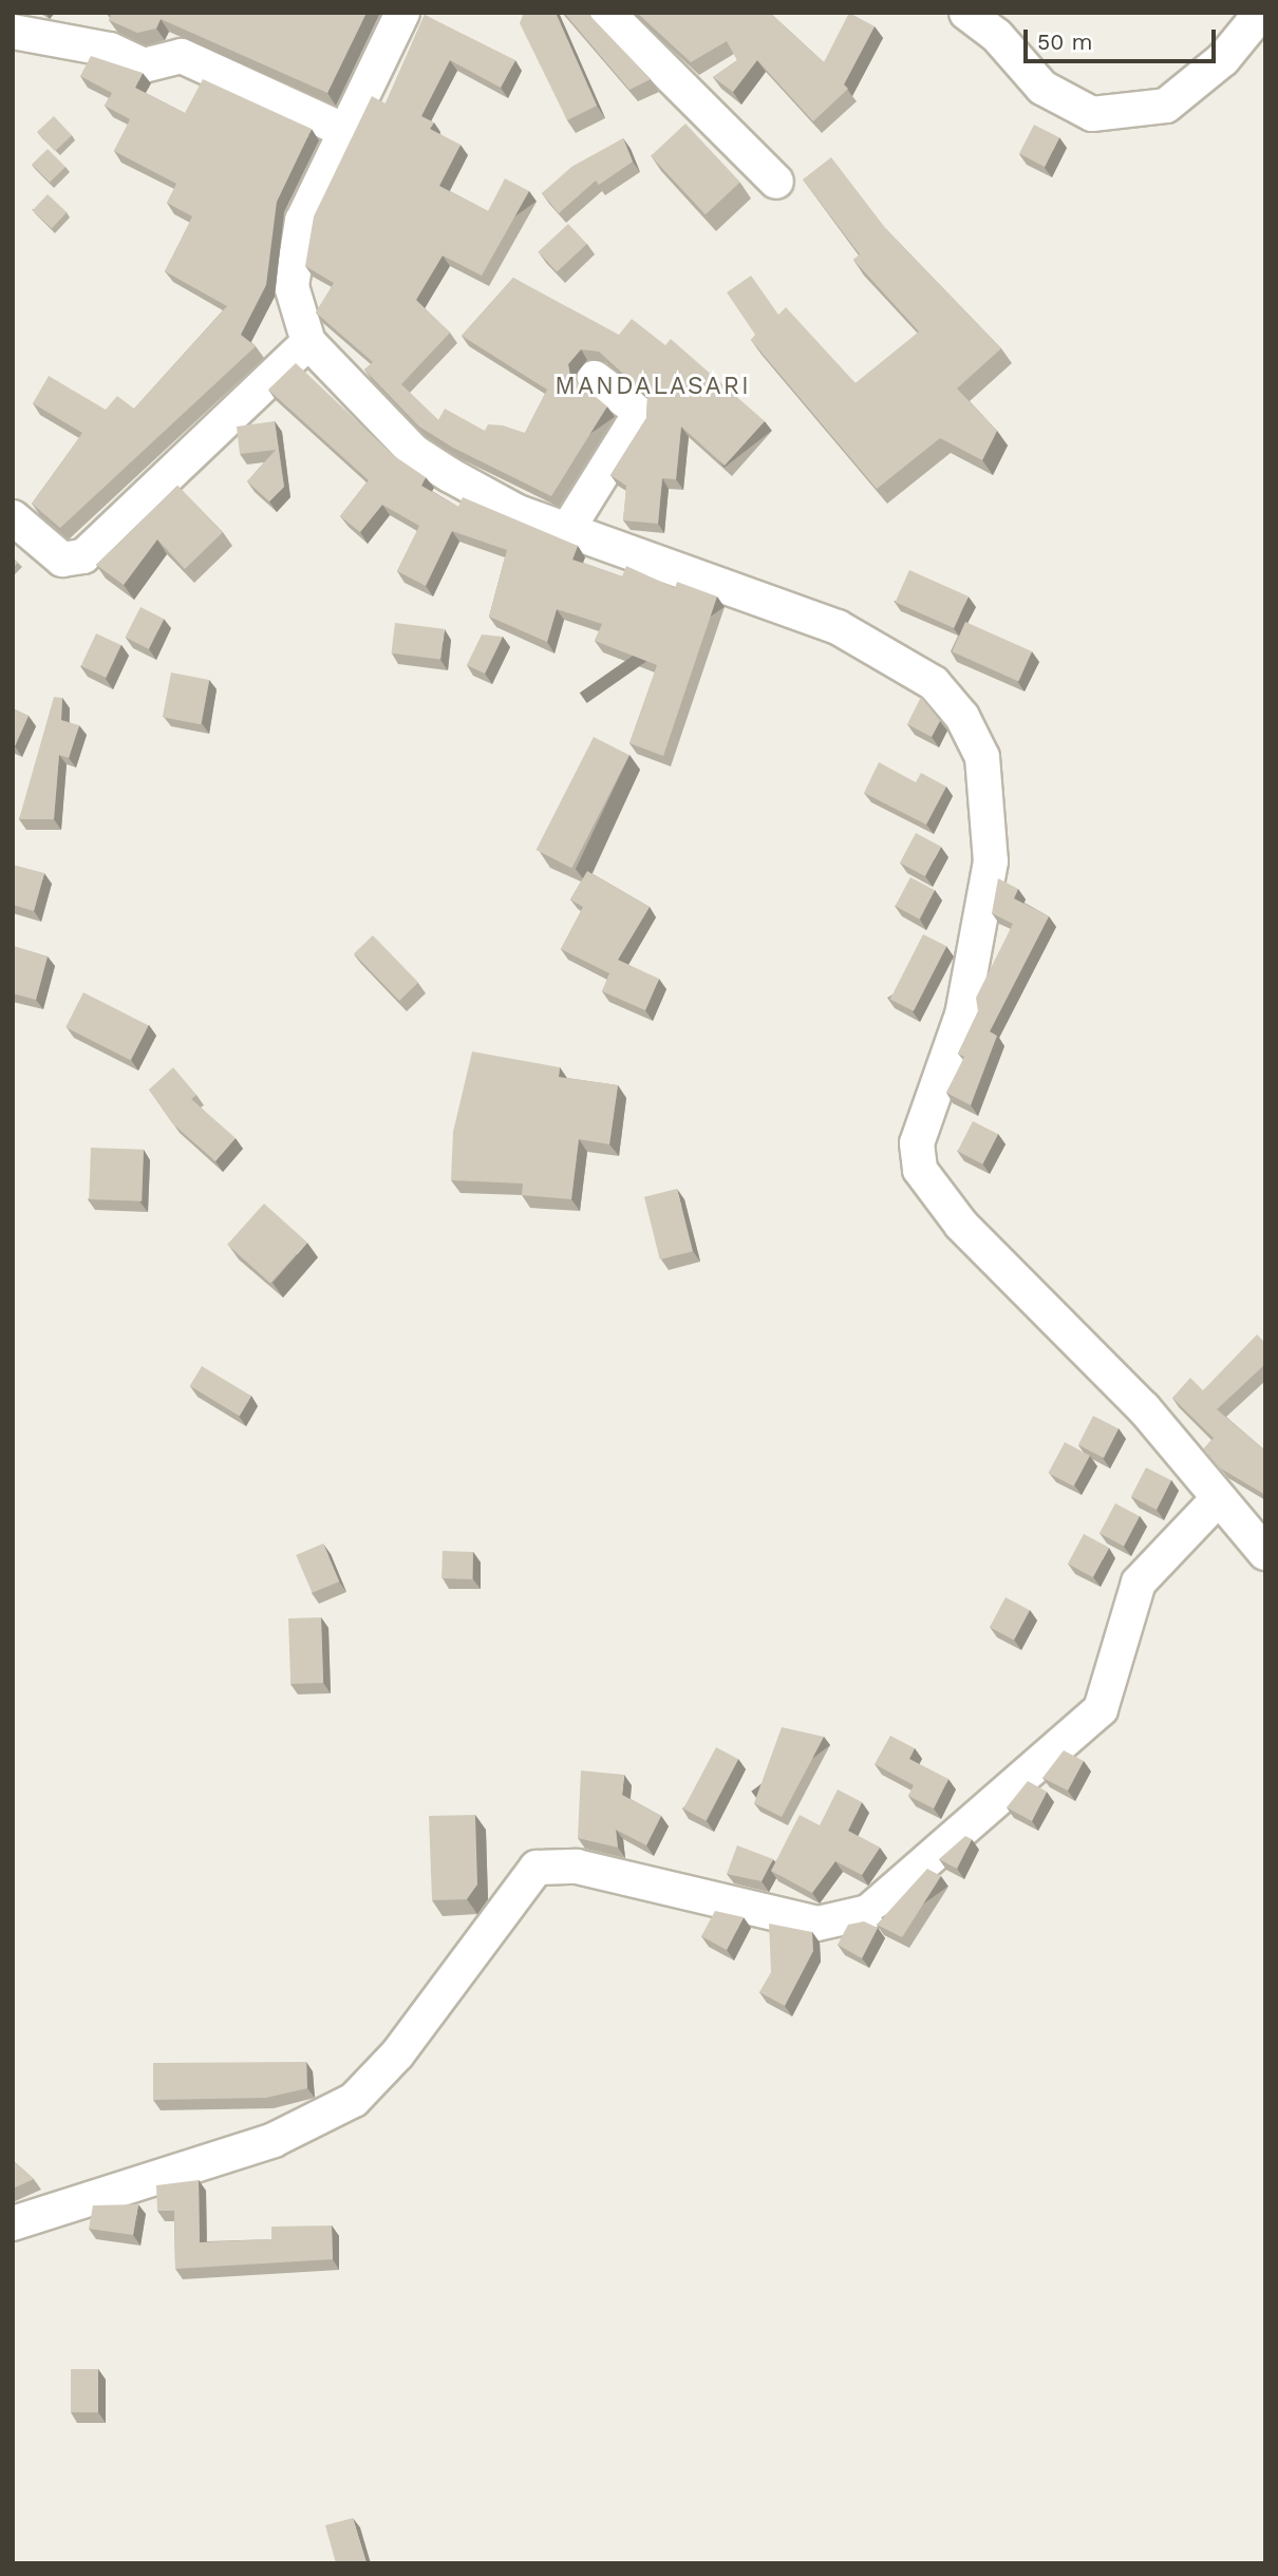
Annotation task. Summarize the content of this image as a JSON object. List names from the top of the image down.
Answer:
{
  "districts": ["MANDALASARI"],
  "scale_bar": "50 m"
}
